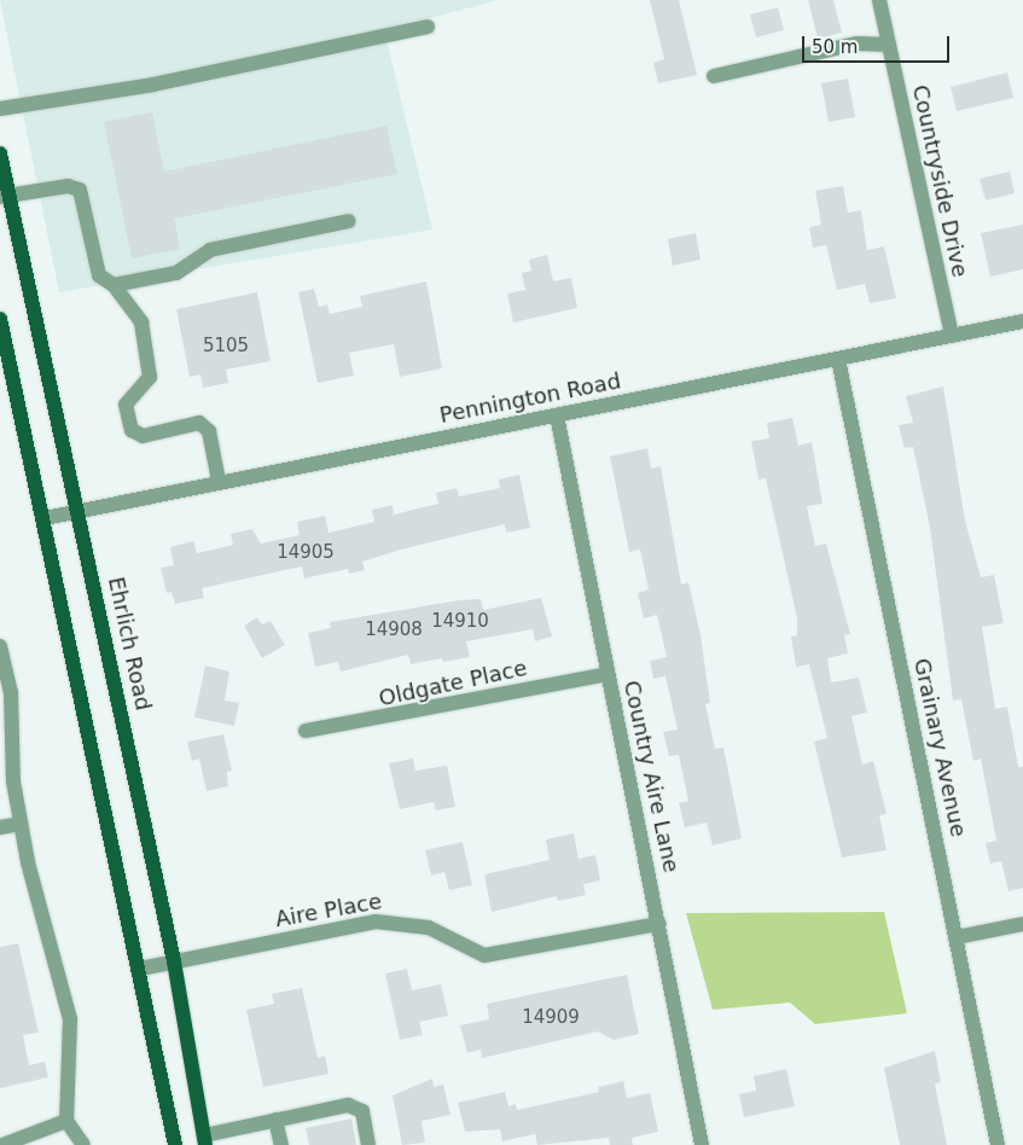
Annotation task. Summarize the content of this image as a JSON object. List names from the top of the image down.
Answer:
{
  "streets": {
    "main road": ["Ehrlich Road"],
    "street": [
      "Countryside Drive",
      "Pennington Road",
      "Oldgate Place",
      "Grainary Avenue",
      "Country Aire Lane",
      "Aire Place"
    ]
  },
  "crossings": [
    ["Countryside Drive", "Pennington Road"],
    ["Pennington Road", "Ehrlich Road"],
    ["Pennington Road", "Grainary Avenue"],
    ["Pennington Road", "Country Aire Lane"],
    ["Ehrlich Road", "Aire Place"],
    ["Oldgate Place", "Country Aire Lane"],
    ["Country Aire Lane", "Aire Place"]
  ],
  "house_numbers": [
    "5105",
    "14905",
    "14910",
    "14908",
    "14909"
  ],
  "scale_bar": "50 m"
}
